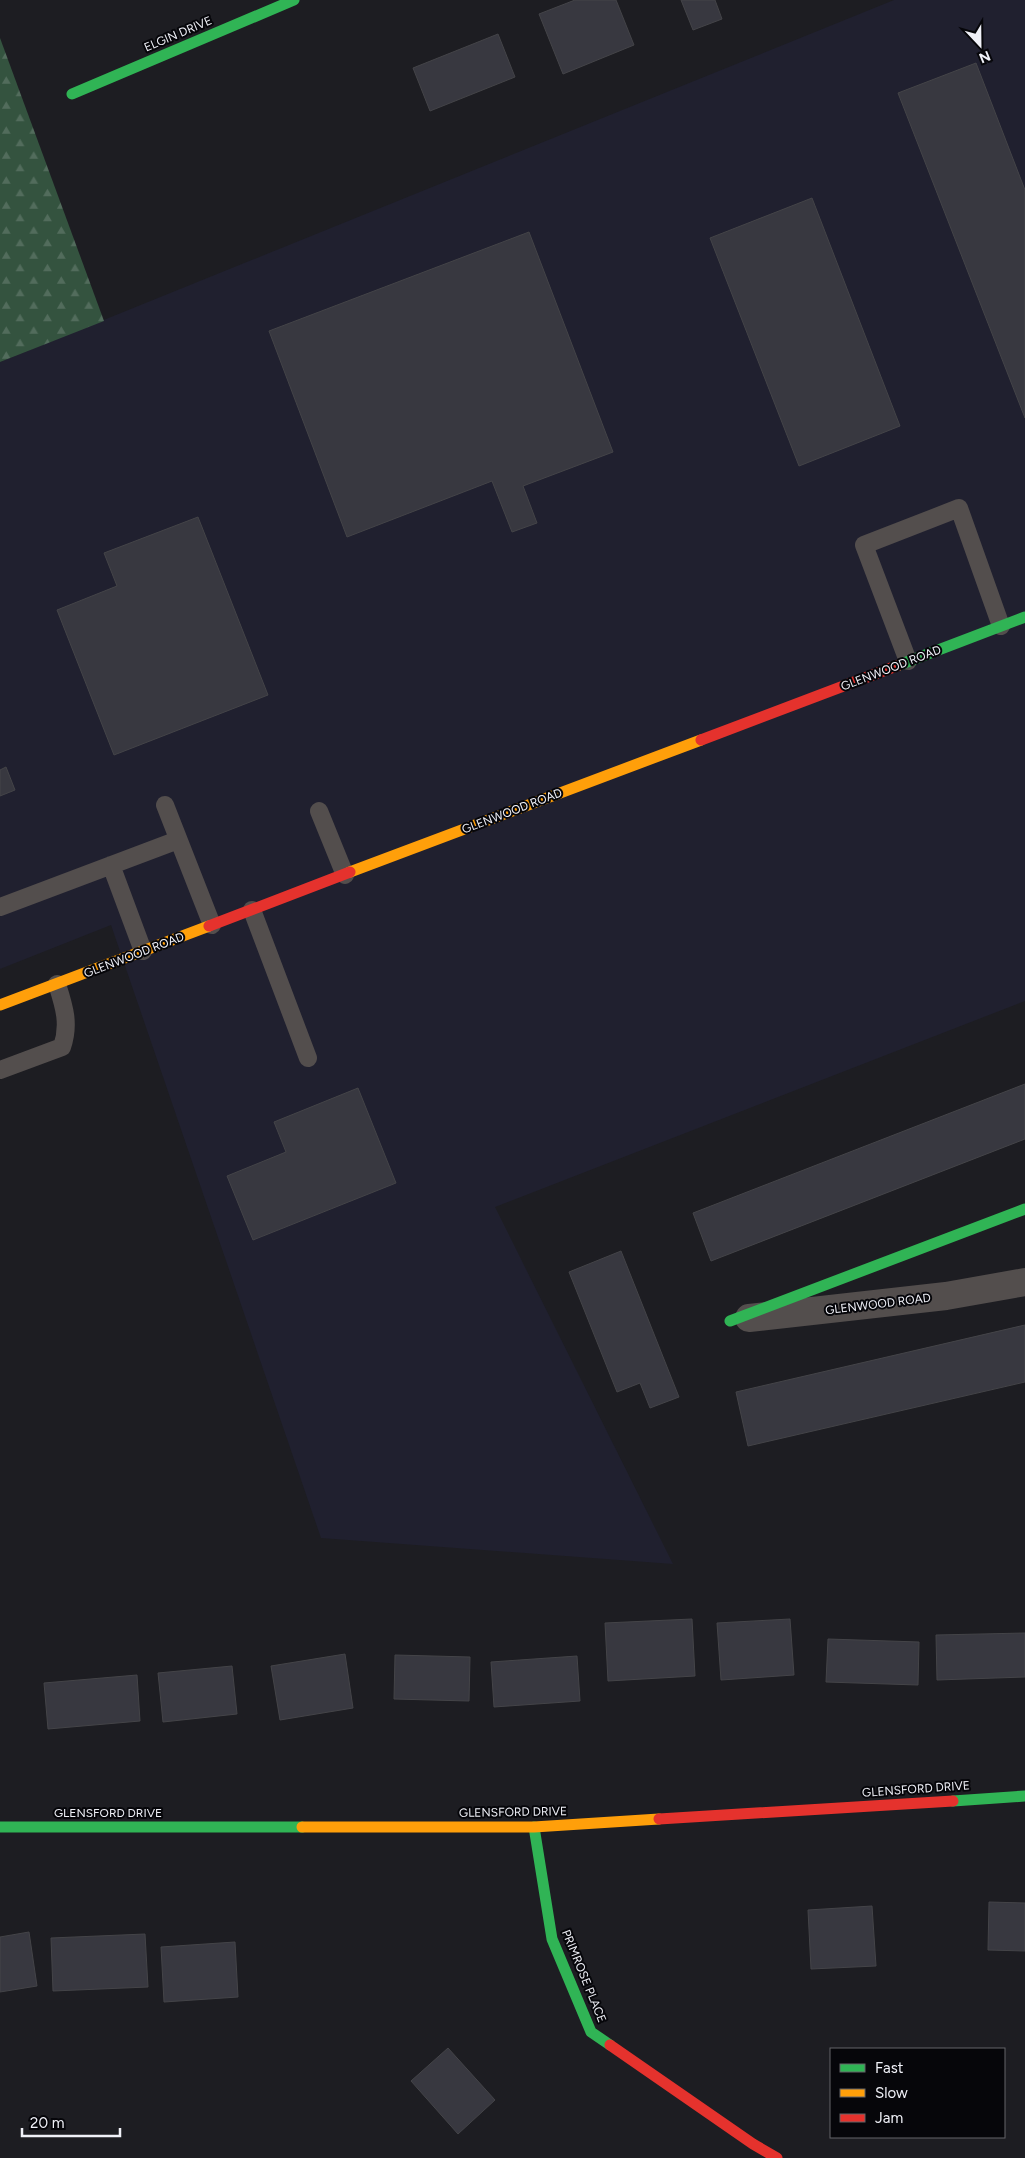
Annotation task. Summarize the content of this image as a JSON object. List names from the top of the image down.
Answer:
{
  "streets": {
    "street": [
      "ELGIN DRIVE",
      "GLENWOOD ROAD",
      "GLENSFORD DRIVE",
      "PRIMROSE PLACE"
    ]
  },
  "crossings": [
    ["GLENSFORD DRIVE", "PRIMROSE PLACE"]
  ],
  "legend": ["Fast", "Slow", "Jam"],
  "scale_bar": "20 m",
  "north": "bottom"
}
